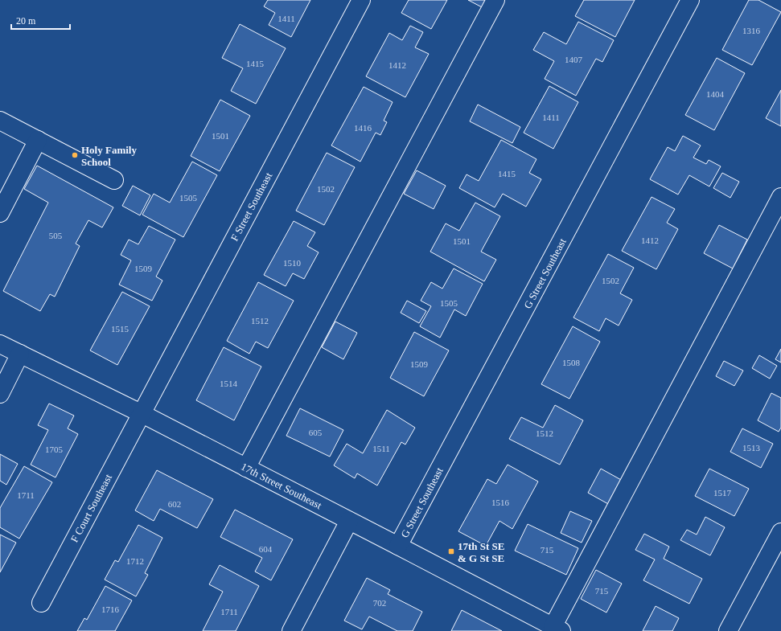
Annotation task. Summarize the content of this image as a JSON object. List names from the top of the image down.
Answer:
{
  "streets": {
    "street": [
      "F Street Southeast",
      "G Street Southeast",
      "17th Street Southeast",
      "F Court Southeast"
    ]
  },
  "crossings": [
    ["F Street Southeast", "17th Street Southeast"],
    ["F Street Southeast", "F Court Southeast"],
    ["G Street Southeast", "17th Street Southeast"],
    ["17th Street Southeast", "F Court Southeast"]
  ],
  "places": {
    "other": ["Holy Family School"],
    "transit": ["17th St SE & G St SE"]
  },
  "house_numbers": [
    "1411",
    "1316",
    "1407",
    "1415",
    "1412",
    "1404",
    "1411",
    "1416",
    "1501",
    "1415",
    "1502",
    "1505",
    "505",
    "1412",
    "1501",
    "1510",
    "1509",
    "1502",
    "1505",
    "1512",
    "1515",
    "1508",
    "1509",
    "1514",
    "605",
    "1512",
    "1513",
    "1511",
    "1705",
    "1517",
    "1711",
    "1516",
    "602",
    "604",
    "715",
    "1712",
    "715",
    "702",
    "1716",
    "1711"
  ],
  "scale_bar": "20 m"
}
